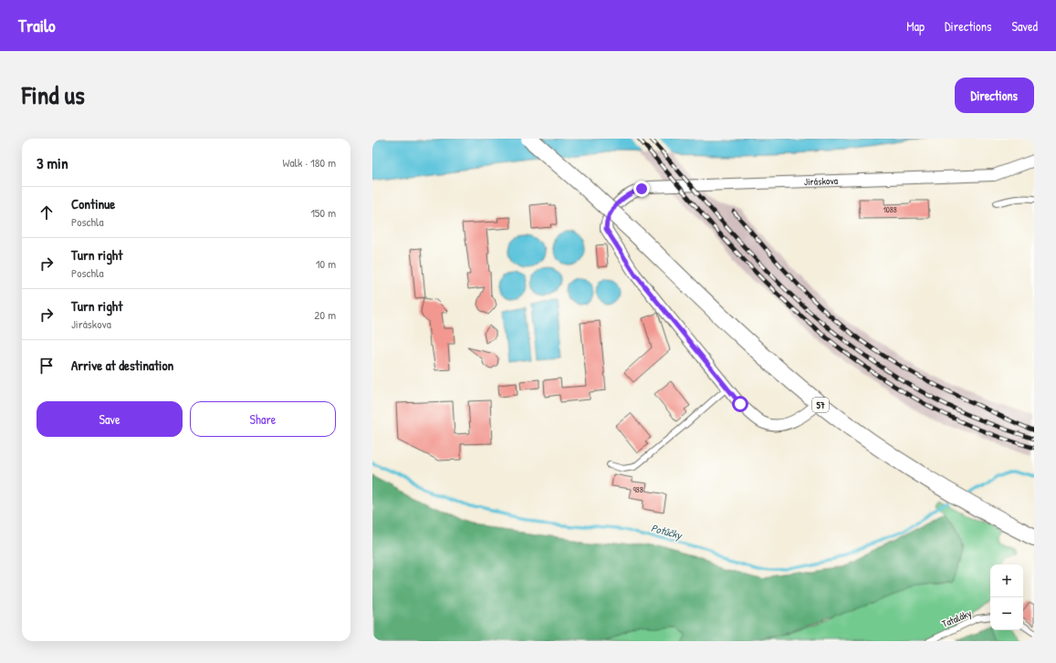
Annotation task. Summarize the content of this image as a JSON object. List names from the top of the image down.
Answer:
{
  "streets": {
    "main road": ["57"],
    "street": ["Jiráskova"],
    "lane": ["Tataláky"]
  },
  "water": ["Potůčky"],
  "house_numbers": ["1088", "988"],
  "page": {
    "header": "Trailo",
    "nav": ["Map", "Directions", "Saved"],
    "title": "Find us",
    "buttons": [
      "Directions",
      ["Save", "Share"]
    ],
    "heading": ["3 min", "Walk · 180 m"],
    "list": [
      ["Continue", "Poschla", "150 m"],
      ["Turn right", "Poschla", "10 m"],
      ["Turn right", "Jiráskova", "20 m"],
      "Arrive at destination"
    ],
    "map_buttons": ["+", "−"]
  }
}
